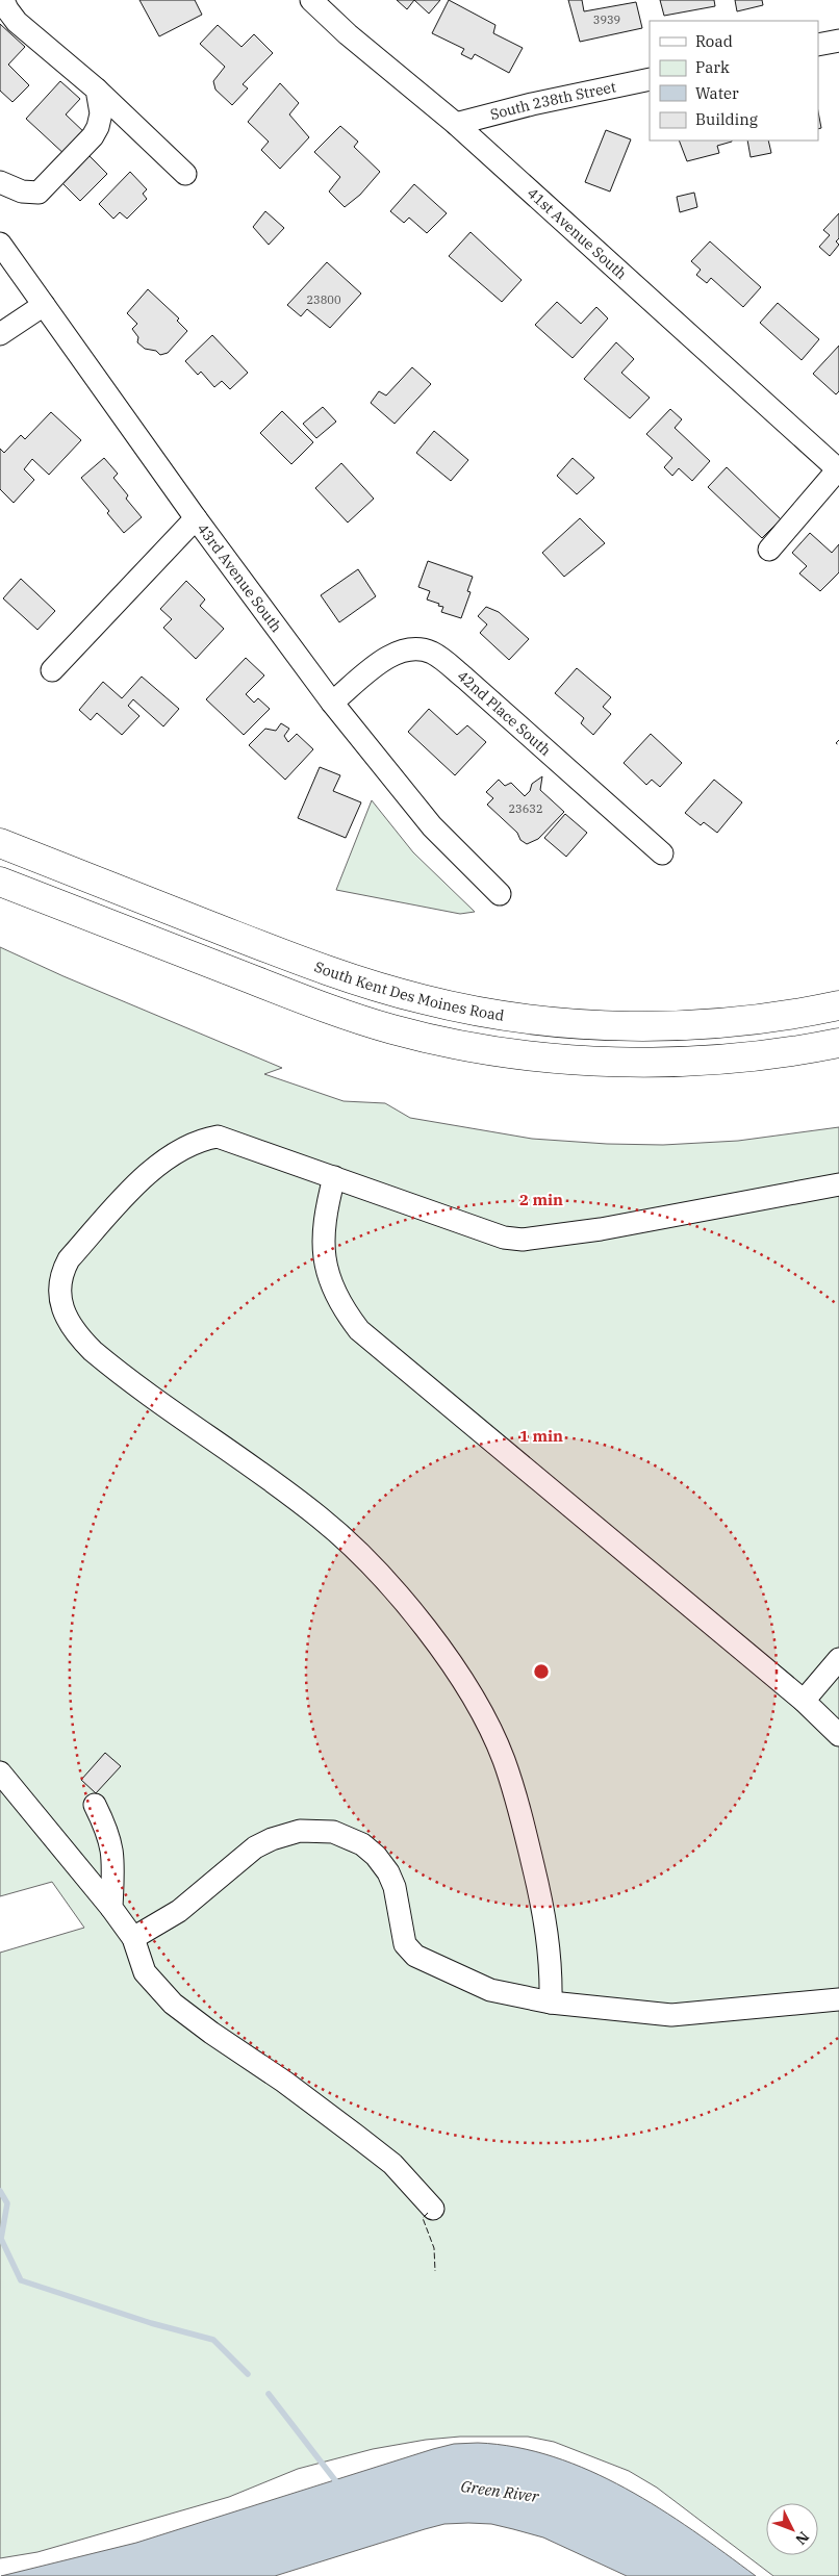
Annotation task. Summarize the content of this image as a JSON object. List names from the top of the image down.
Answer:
{
  "streets": {
    "highway": ["South Kent Des Moines Road"],
    "street": [
      "South 238th Street",
      "41st Avenue South",
      "43rd Avenue South",
      "42nd Place South"
    ]
  },
  "crossings": [
    ["South 238th Street", "41st Avenue South"],
    ["43rd Avenue South", "42nd Place South"]
  ],
  "water": ["Green River"],
  "house_numbers": ["3939", "23800", "23632"],
  "legend": [
    "Road",
    "Park",
    "Water",
    "Building"
  ],
  "north": "bottom right",
  "rings": ["2 min", "1 min"]
}
